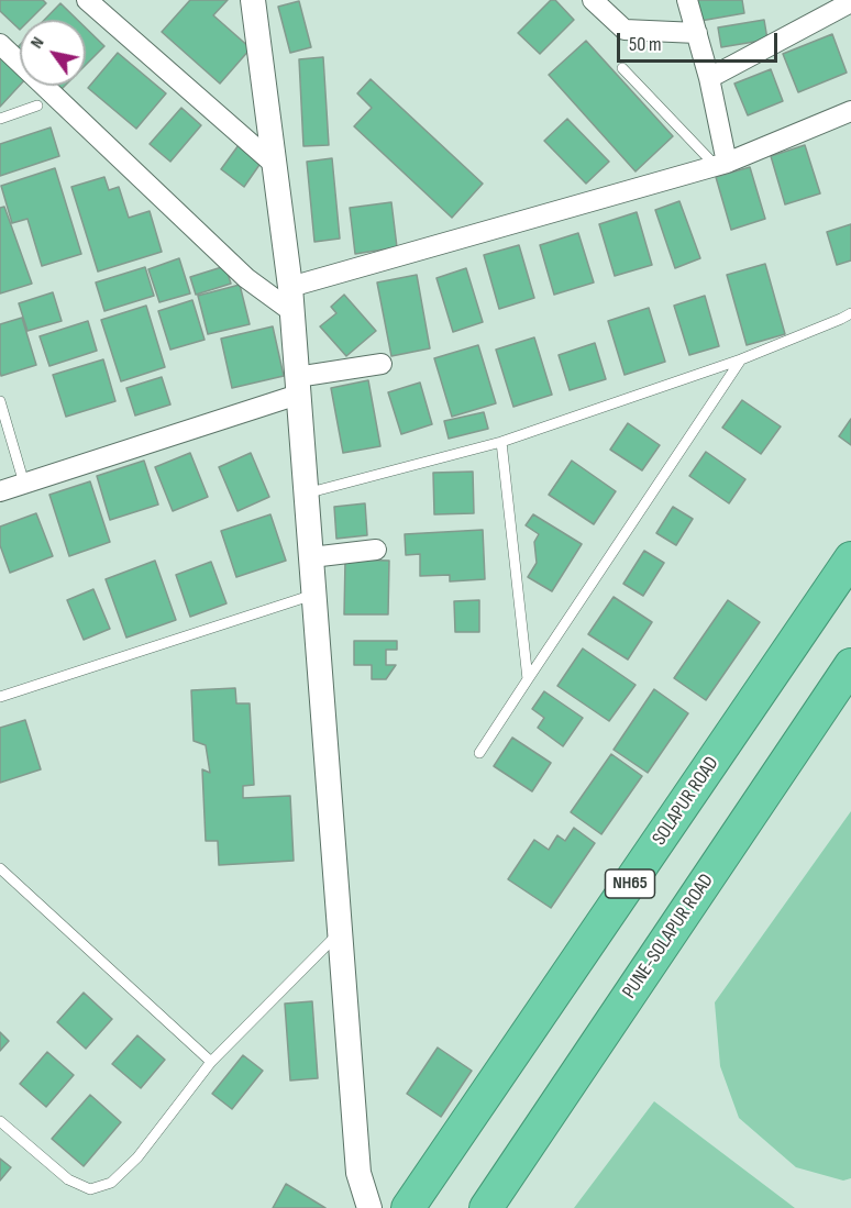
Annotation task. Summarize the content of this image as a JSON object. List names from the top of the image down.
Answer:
{
  "streets": {
    "highway": ["SOLAPUR ROAD", "NH65", "PUNE-SOLAPUR ROAD"]
  },
  "scale_bar": "50 m",
  "north": "top left"
}
